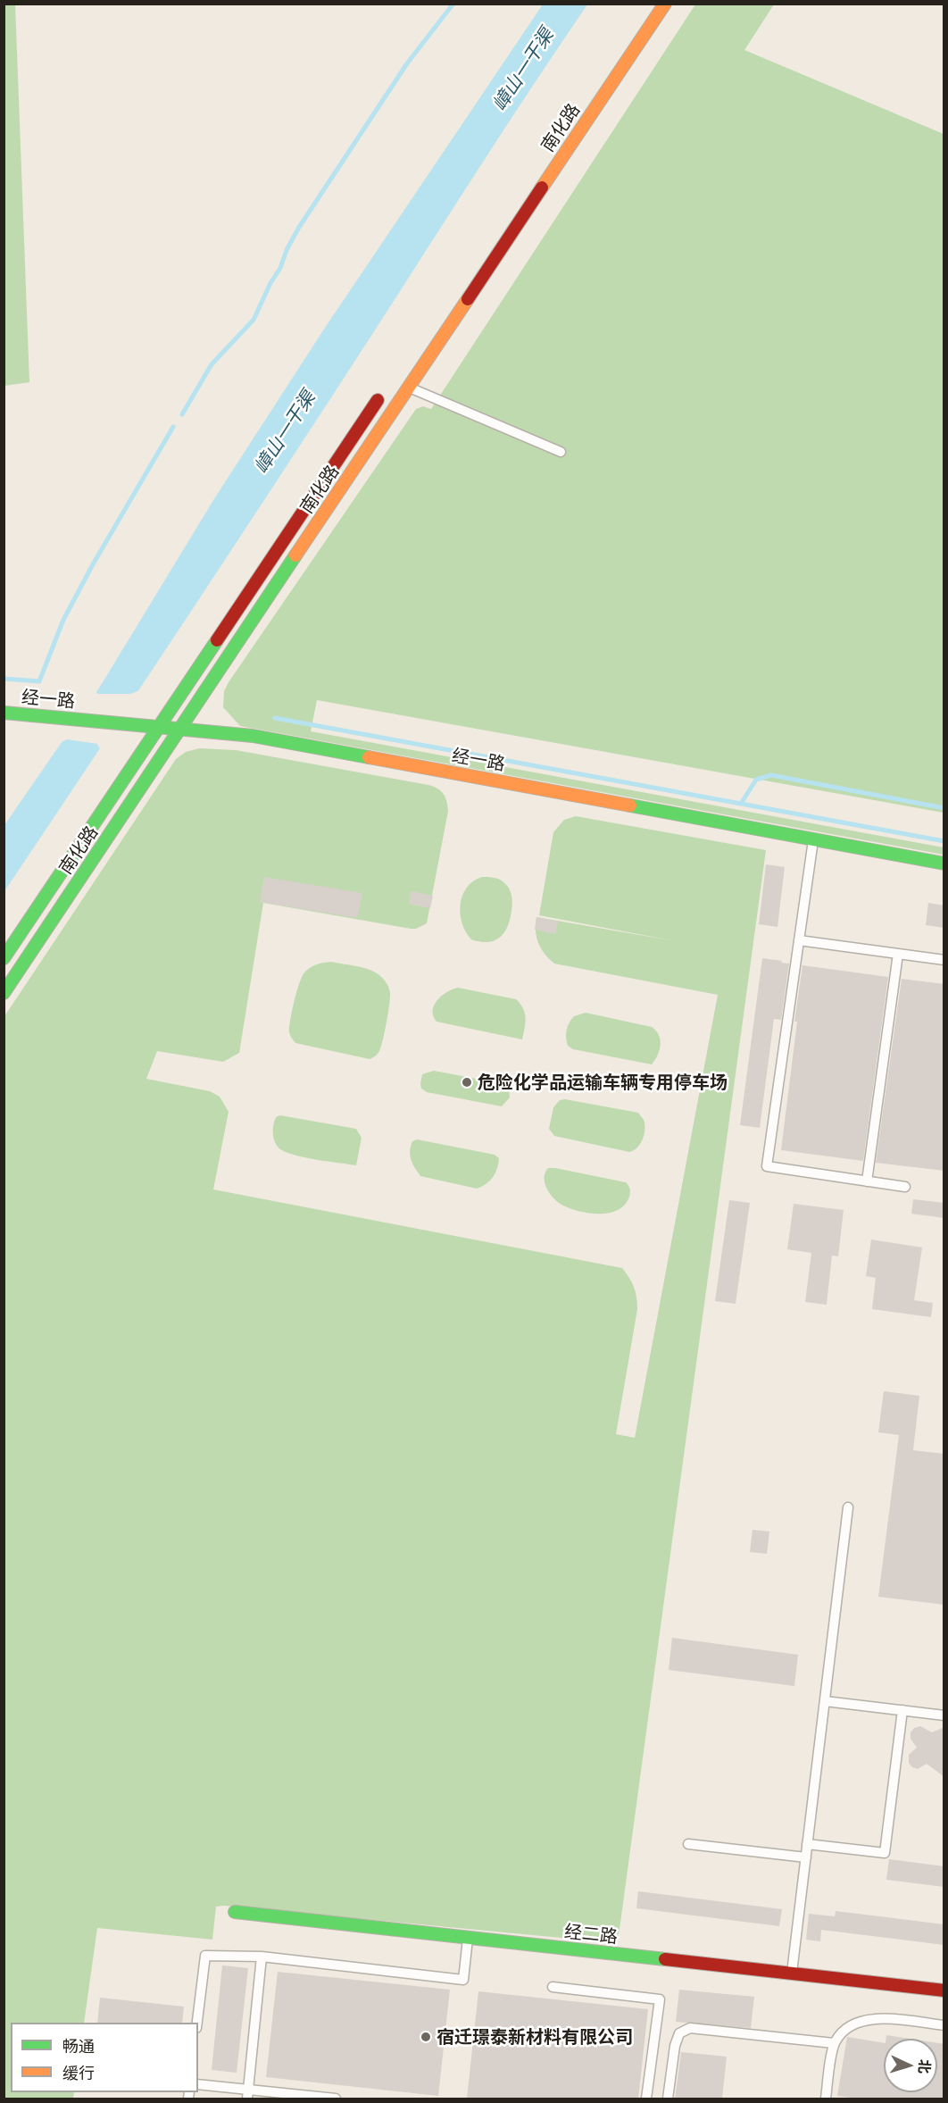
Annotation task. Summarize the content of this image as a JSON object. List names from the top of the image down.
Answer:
{
  "streets": {
    "main road": ["南化路", "经一路", "经二路"]
  },
  "crossings": [
    ["南化路", "经一路"]
  ],
  "water": ["嶂山一干渠"],
  "places": ["危险化学品运输车辆专用停车场", "宿迁璟泰新材料有限公司"],
  "legend": ["畅通", "缓行"],
  "north": "right"
}
